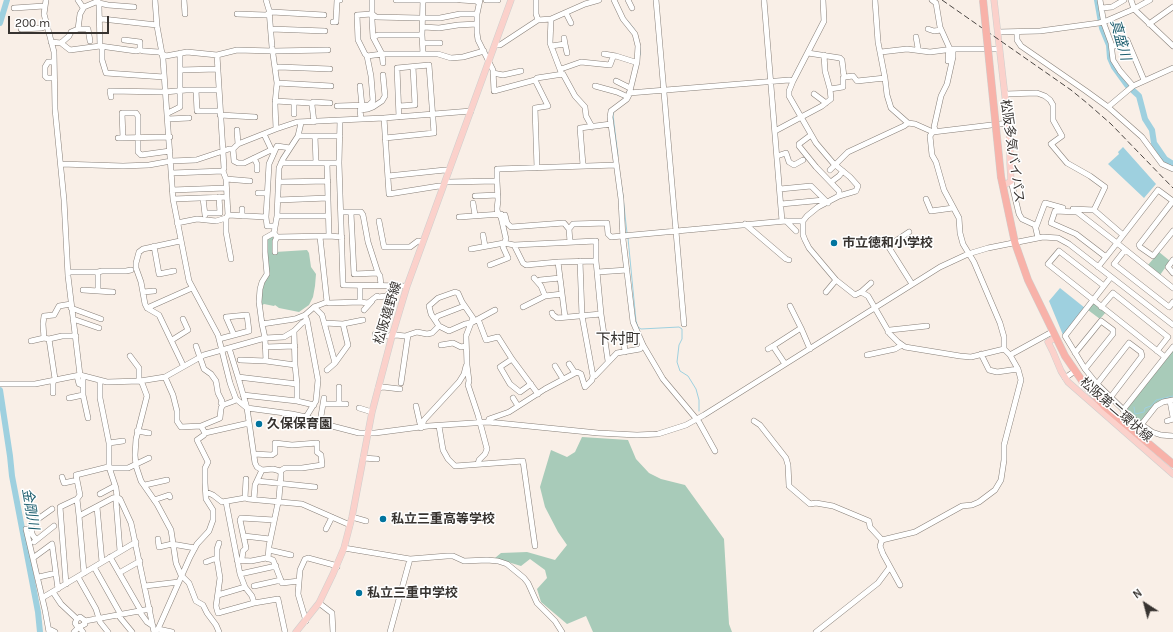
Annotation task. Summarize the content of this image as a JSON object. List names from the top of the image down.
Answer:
{
  "streets": {
    "highway": ["松阪多気バイパス"],
    "main road": ["松阪嬉野線", "松阪第二環状線"]
  },
  "crossings": [
    ["松阪多気バイパス", "松阪第二環状線"]
  ],
  "districts": ["下村町"],
  "water": ["真盛川", "金剛川"],
  "places": [
    "市立徳和小学校",
    "久保保育園",
    "私立三重高等学校",
    "私立三重中学校"
  ],
  "scale_bar": "200 m",
  "north": "top left"
}
